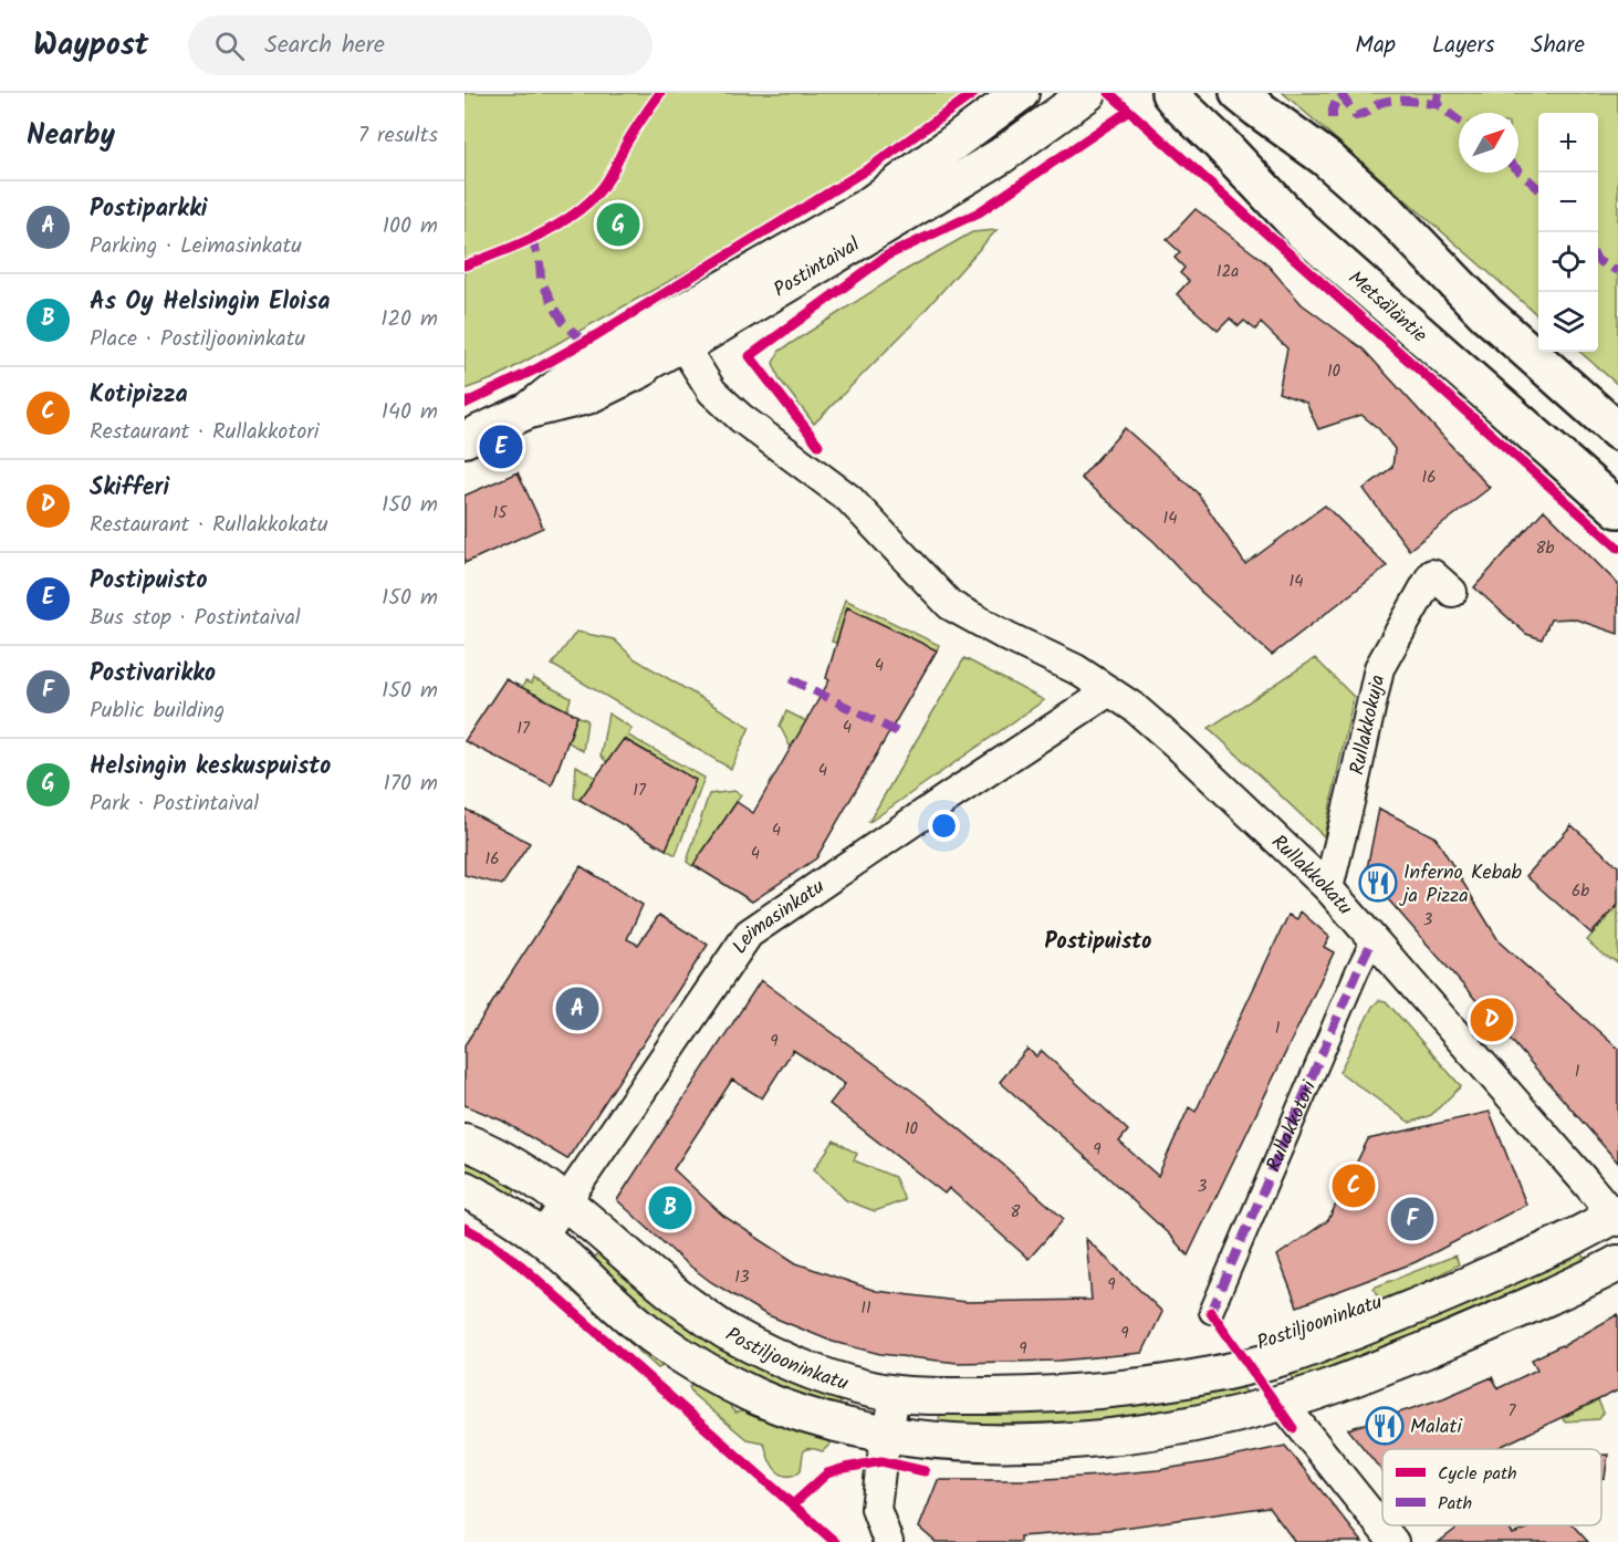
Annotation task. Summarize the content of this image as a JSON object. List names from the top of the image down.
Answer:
{
  "streets": {
    "main road": ["Metsäläntie"],
    "street": [
      "Postintaival",
      "Rullakkokuja",
      "Rullakkokatu",
      "Leimasinkatu",
      "Rullakkotori",
      "Postiljooninkatu"
    ]
  },
  "crossings": [
    ["Postintaival", "Rullakkokatu"],
    ["Rullakkokuja", "Rullakkokatu"],
    ["Rullakkokatu", "Leimasinkatu"],
    ["Rullakkokatu", "Rullakkotori"],
    ["Rullakkokatu", "Postiljooninkatu"],
    ["Leimasinkatu", "Postiljooninkatu"]
  ],
  "districts": ["Postipuisto"],
  "places": {
    "restaurant": ["Inferno Kebab ja Pizza", "Malati"]
  },
  "house_numbers": [
    "12a",
    "10",
    "16",
    "15",
    "14",
    "8b",
    "14",
    "4",
    "4",
    "17",
    "4",
    "17",
    "4",
    "4",
    "16",
    "6b",
    "3",
    "1",
    "9",
    "1",
    "10",
    "9",
    "3",
    "8",
    "13",
    "9",
    "11",
    "9",
    "9",
    "7"
  ],
  "legend": ["Cycle path", "Path"],
  "north": "top right",
  "page": {
    "header": "Waypost",
    "search": "Search here",
    "nav": ["Map", "Layers", "Share"],
    "heading": ["Nearby", "7 results"],
    "map_buttons": ["+", "−"],
    "list": [
      {
        "mark": "A",
        "name": "Postiparkki",
        "note": "Parking · Leimasinkatu",
        "value": "100 m"
      },
      {
        "mark": "B",
        "name": "As Oy Helsingin Eloisa",
        "note": "Place · Postiljooninkatu",
        "value": "120 m"
      },
      {
        "mark": "C",
        "name": "Kotipizza",
        "note": "Restaurant · Rullakkotori",
        "value": "140 m"
      },
      {
        "mark": "D",
        "name": "Skifferi",
        "note": "Restaurant · Rullakkokatu",
        "value": "150 m"
      },
      {
        "mark": "E",
        "name": "Postipuisto",
        "note": "Bus stop · Postintaival",
        "value": "150 m"
      },
      {
        "mark": "F",
        "name": "Postivarikko",
        "note": "Public building",
        "value": "150 m"
      },
      {
        "mark": "G",
        "name": "Helsingin keskuspuisto",
        "note": "Park · Postintaival",
        "value": "170 m"
      }
    ],
    "pins": [
      "G",
      "E",
      "A",
      "D",
      "C",
      "B",
      "F"
    ]
  }
}
